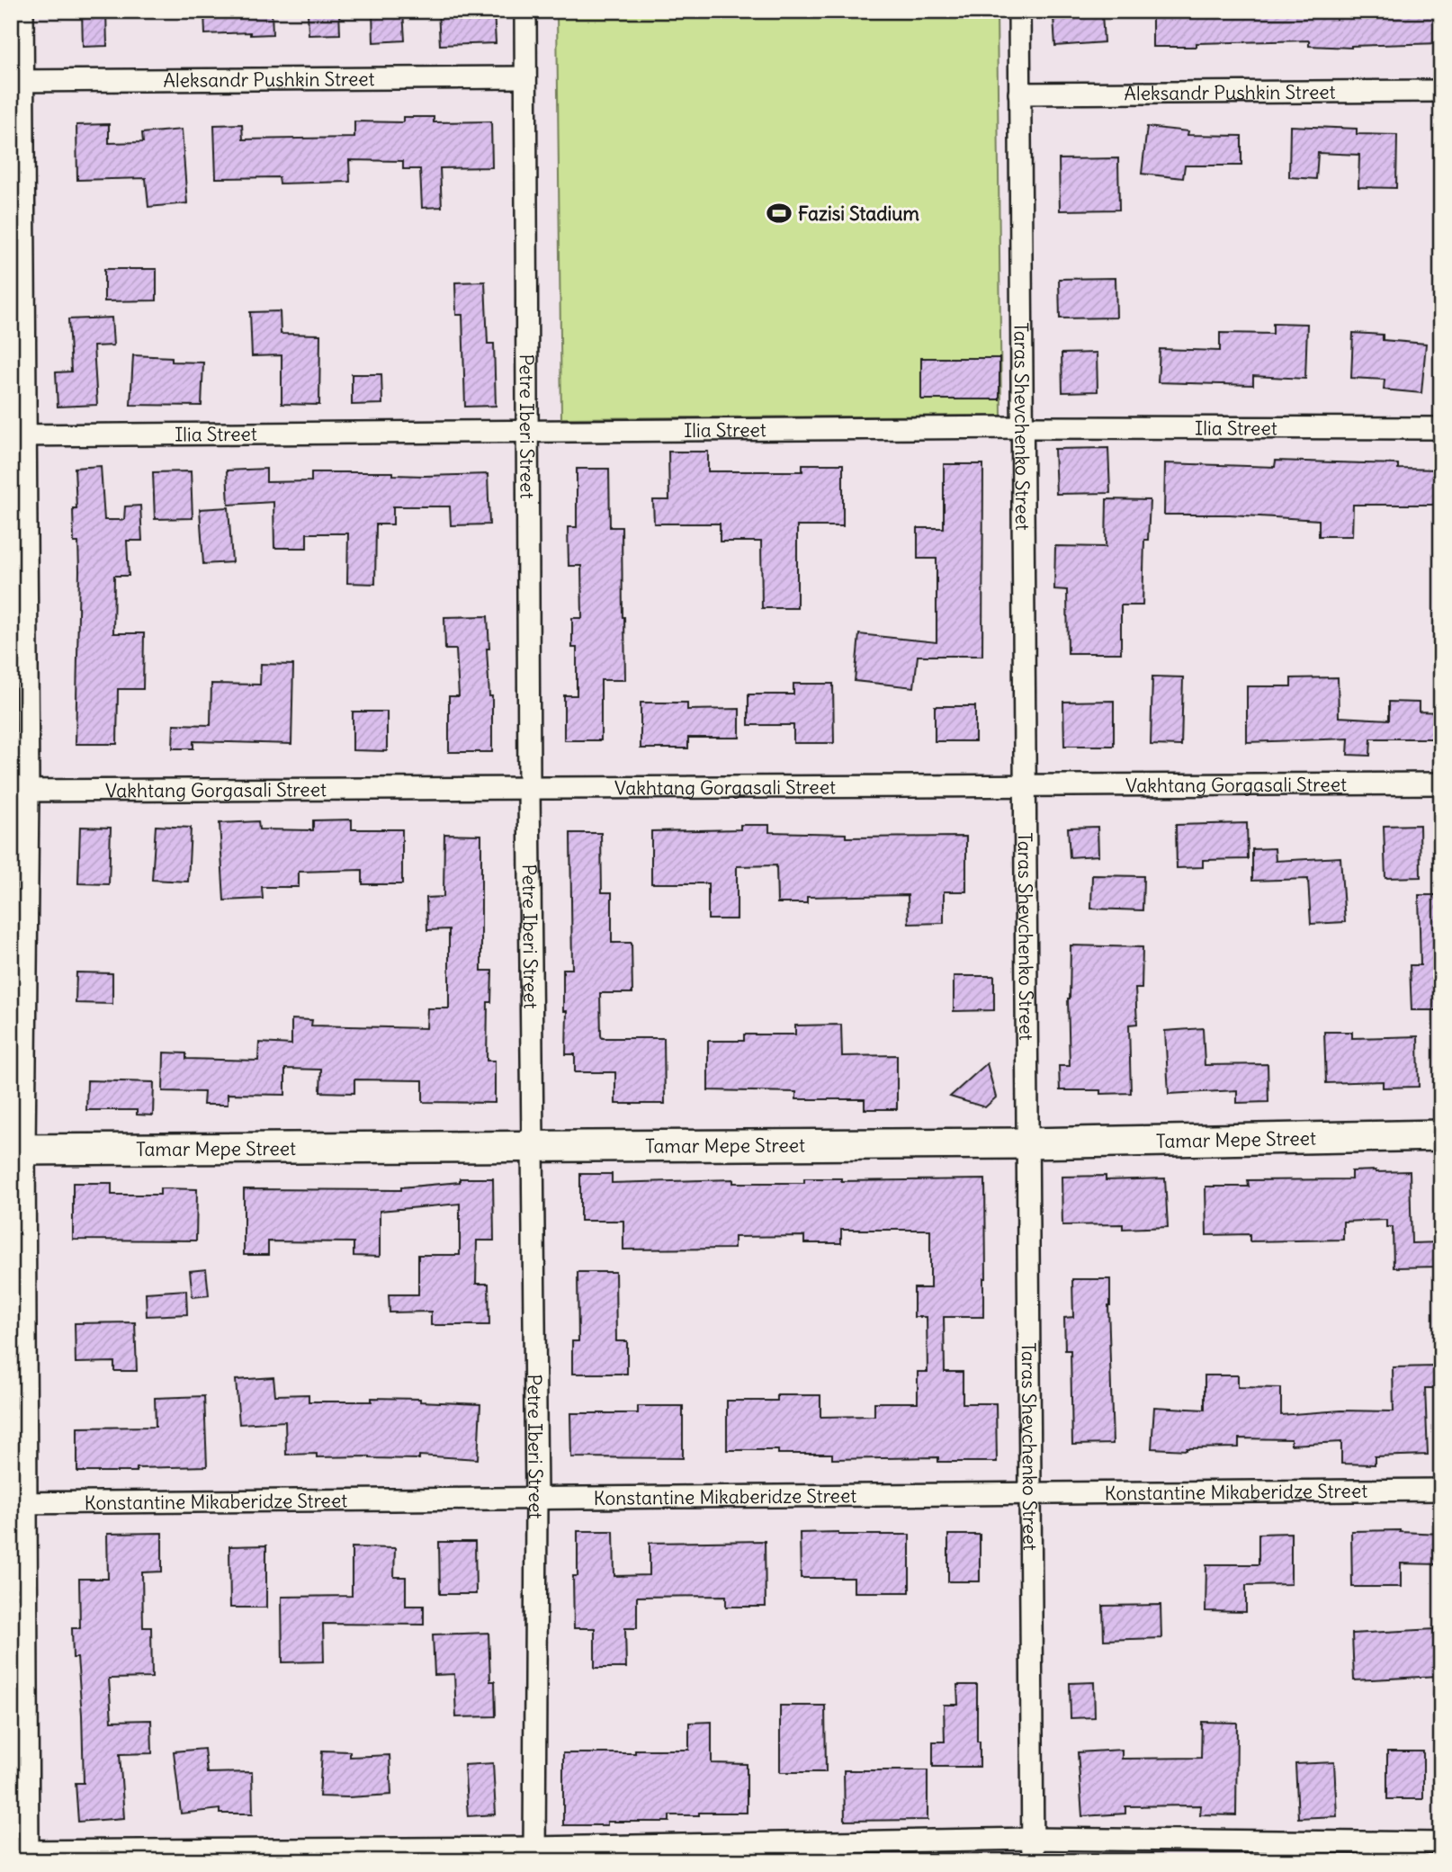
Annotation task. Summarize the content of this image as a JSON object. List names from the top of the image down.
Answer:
{
  "streets": {
    "street": [
      "Aleksandr Pushkin Street",
      "Petre Iberi Street",
      "Taras Shevchenko Street",
      "Ilia Street",
      "Vakhtang Gorgasali Street",
      "Tamar Mepe Street",
      "Konstantine Mikaberidze Street"
    ]
  },
  "crossings": [
    ["Aleksandr Pushkin Street", "Petre Iberi Street"],
    ["Aleksandr Pushkin Street", "Taras Shevchenko Street"],
    ["Petre Iberi Street", "Ilia Street"],
    ["Petre Iberi Street", "Vakhtang Gorgasali Street"],
    ["Petre Iberi Street", "Tamar Mepe Street"],
    ["Petre Iberi Street", "Konstantine Mikaberidze Street"],
    ["Taras Shevchenko Street", "Ilia Street"],
    ["Taras Shevchenko Street", "Vakhtang Gorgasali Street"],
    ["Taras Shevchenko Street", "Tamar Mepe Street"],
    ["Taras Shevchenko Street", "Konstantine Mikaberidze Street"]
  ],
  "places": {
    "sports": ["Fazisi Stadium"]
  }
}
